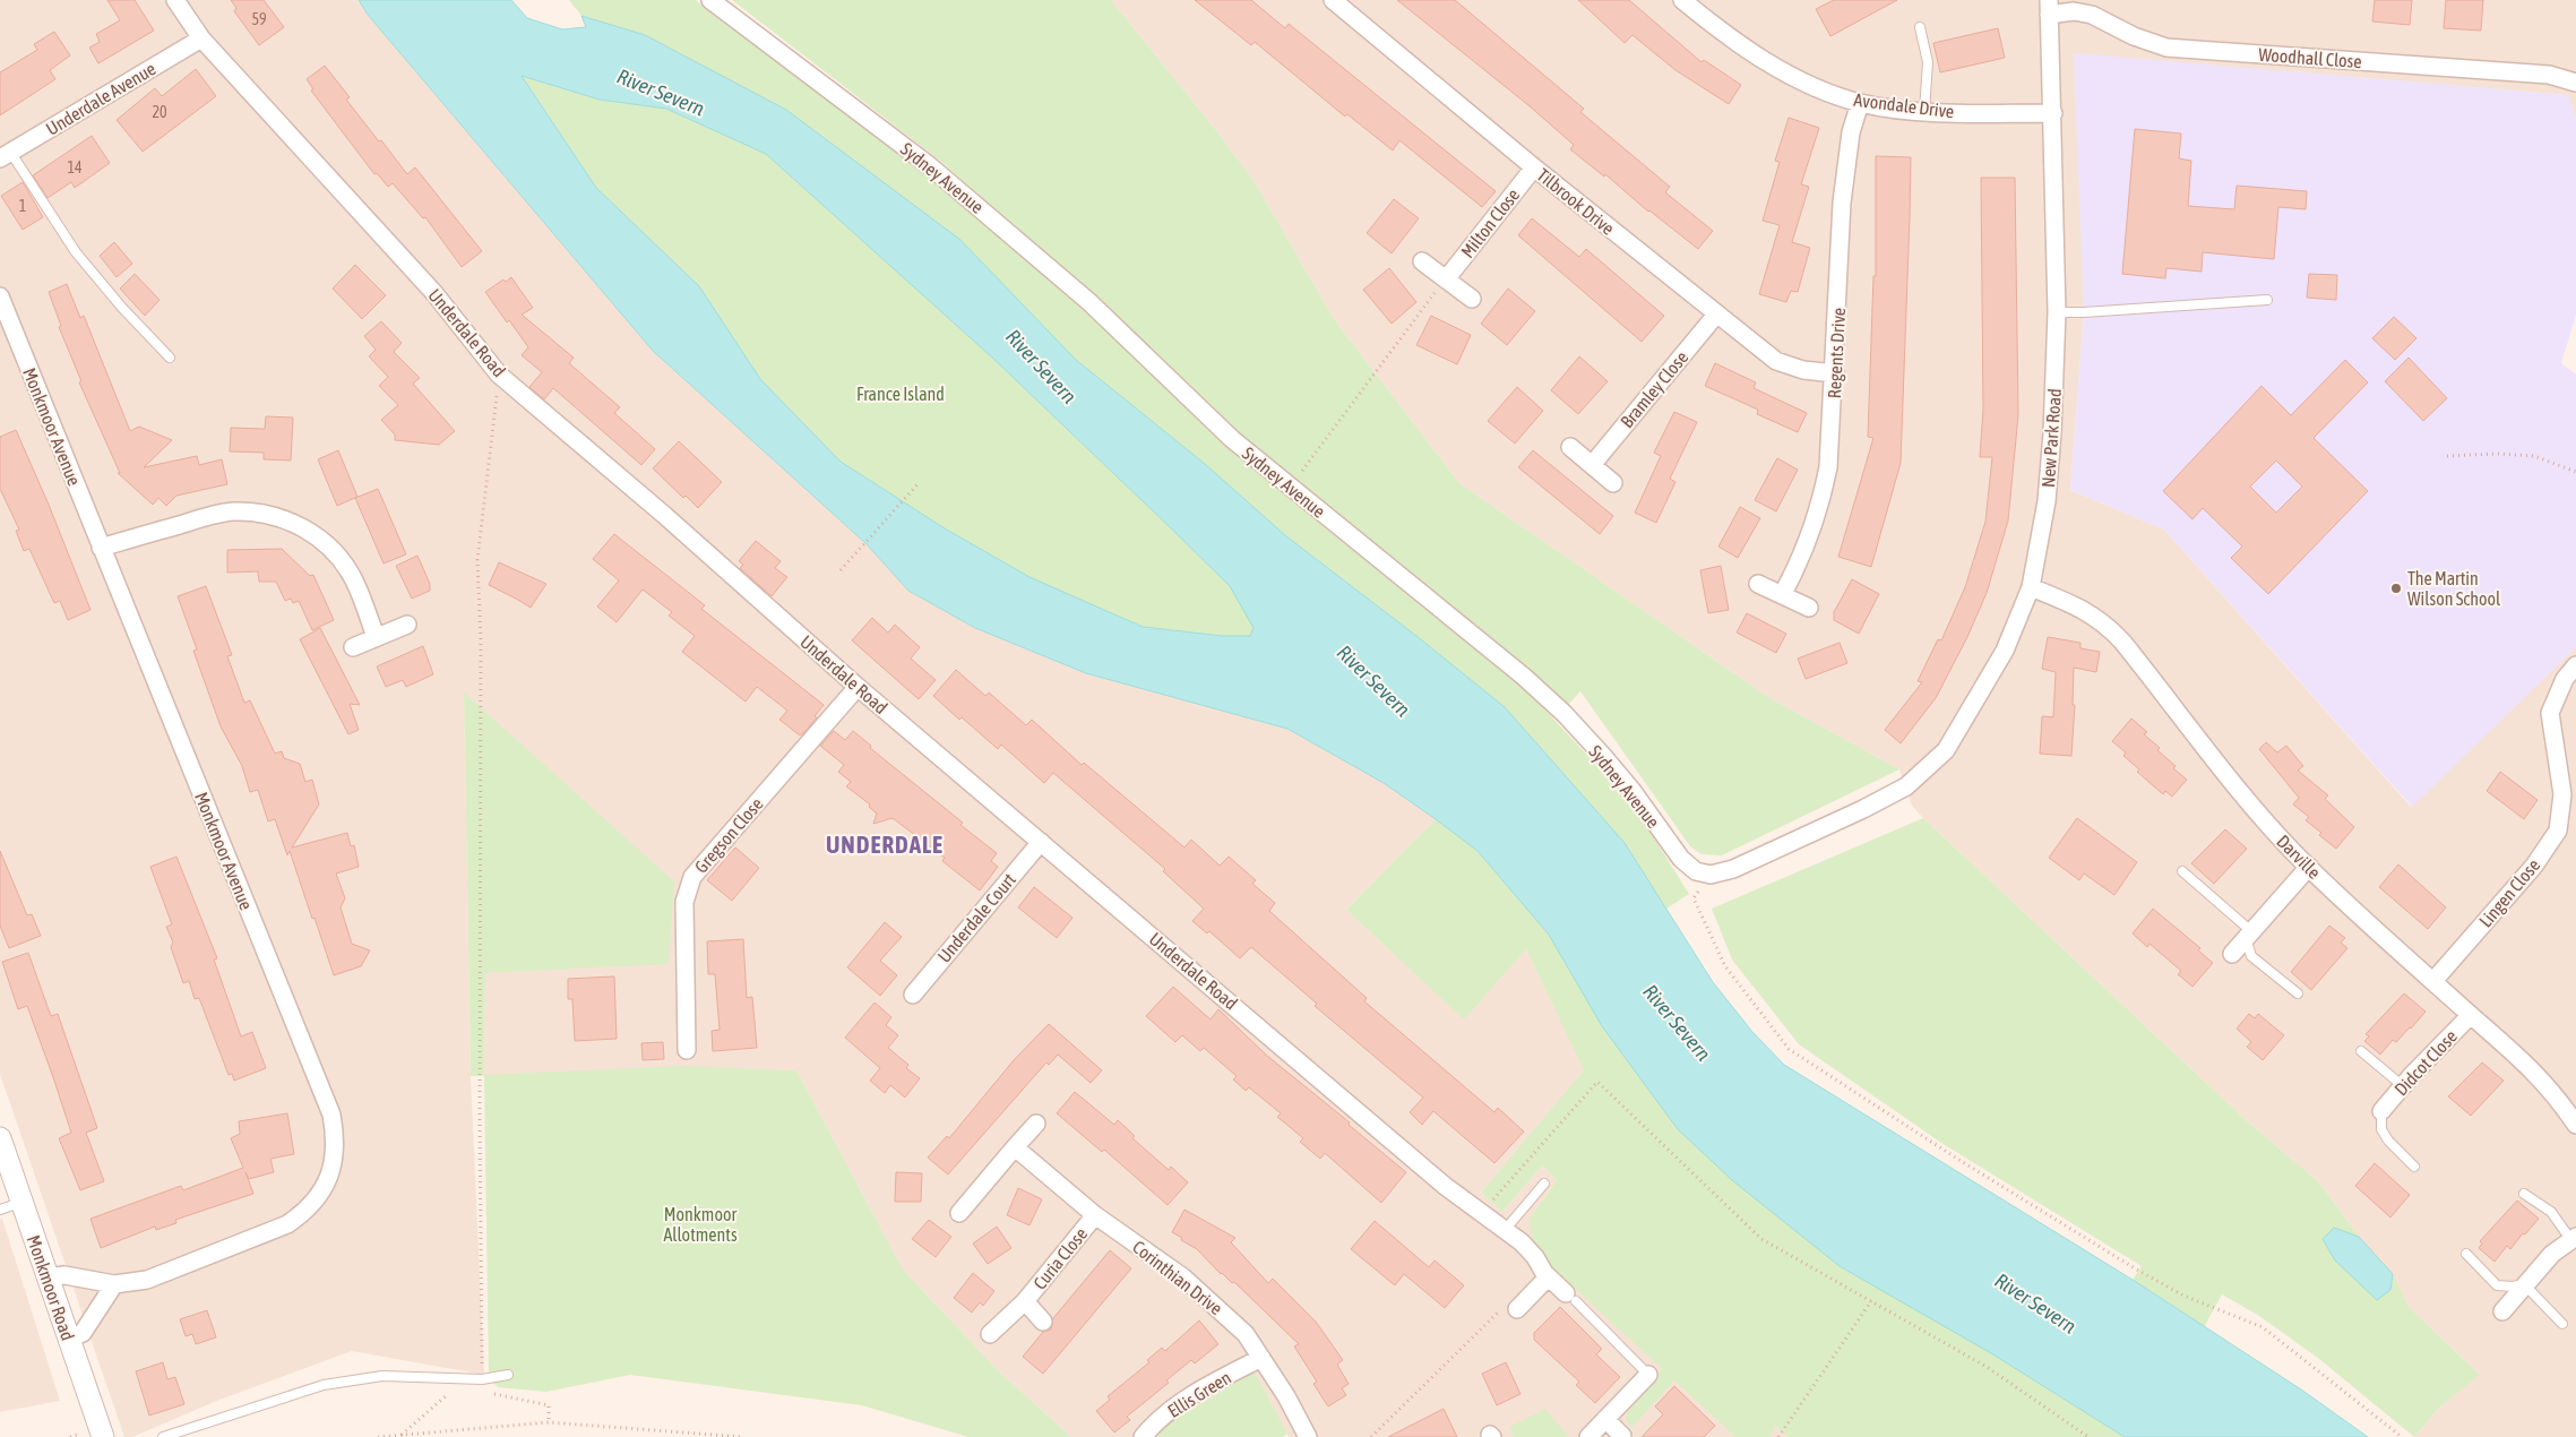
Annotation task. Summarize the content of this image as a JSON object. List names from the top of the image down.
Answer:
{
  "streets": {
    "street": [
      "Woodhall Close",
      "Underdale Avenue",
      "Avondale Drive",
      "Sydney Avenue",
      "Tilbrook Drive",
      "Milton Close",
      "Underdale Road",
      "Regents Drive",
      "Bramley Close",
      "Monkmoor Avenue",
      "New Park Road",
      "Gregson Close",
      "Darville",
      "Lingen Close",
      "Underdale Court",
      "Didcot Close",
      "Curia Close",
      "Corinthian Drive",
      "Monkmoor Road",
      "Ellis Green"
    ]
  },
  "crossings": [
    ["Woodhall Close", "New Park Road"],
    ["Underdale Avenue", "Underdale Road"],
    ["Avondale Drive", "Regents Drive"],
    ["Avondale Drive", "New Park Road"],
    ["Sydney Avenue", "New Park Road"],
    ["Tilbrook Drive", "Milton Close"],
    ["Tilbrook Drive", "Regents Drive"],
    ["Tilbrook Drive", "Bramley Close"],
    ["Underdale Road", "Gregson Close"],
    ["Underdale Road", "Underdale Court"],
    ["Monkmoor Avenue", "Monkmoor Road"],
    ["New Park Road", "Darville"],
    ["Darville", "Lingen Close"],
    ["Darville", "Didcot Close"],
    ["Curia Close", "Corinthian Drive"],
    ["Corinthian Drive", "Ellis Green"]
  ],
  "districts": ["UNDERDALE"],
  "water": ["River Severn"],
  "parks": ["France Island", "Monkmoor Allotments"],
  "places": ["The Martin Wilson School"],
  "house_numbers": [
    "59",
    "20",
    "14",
    "1"
  ]
}
